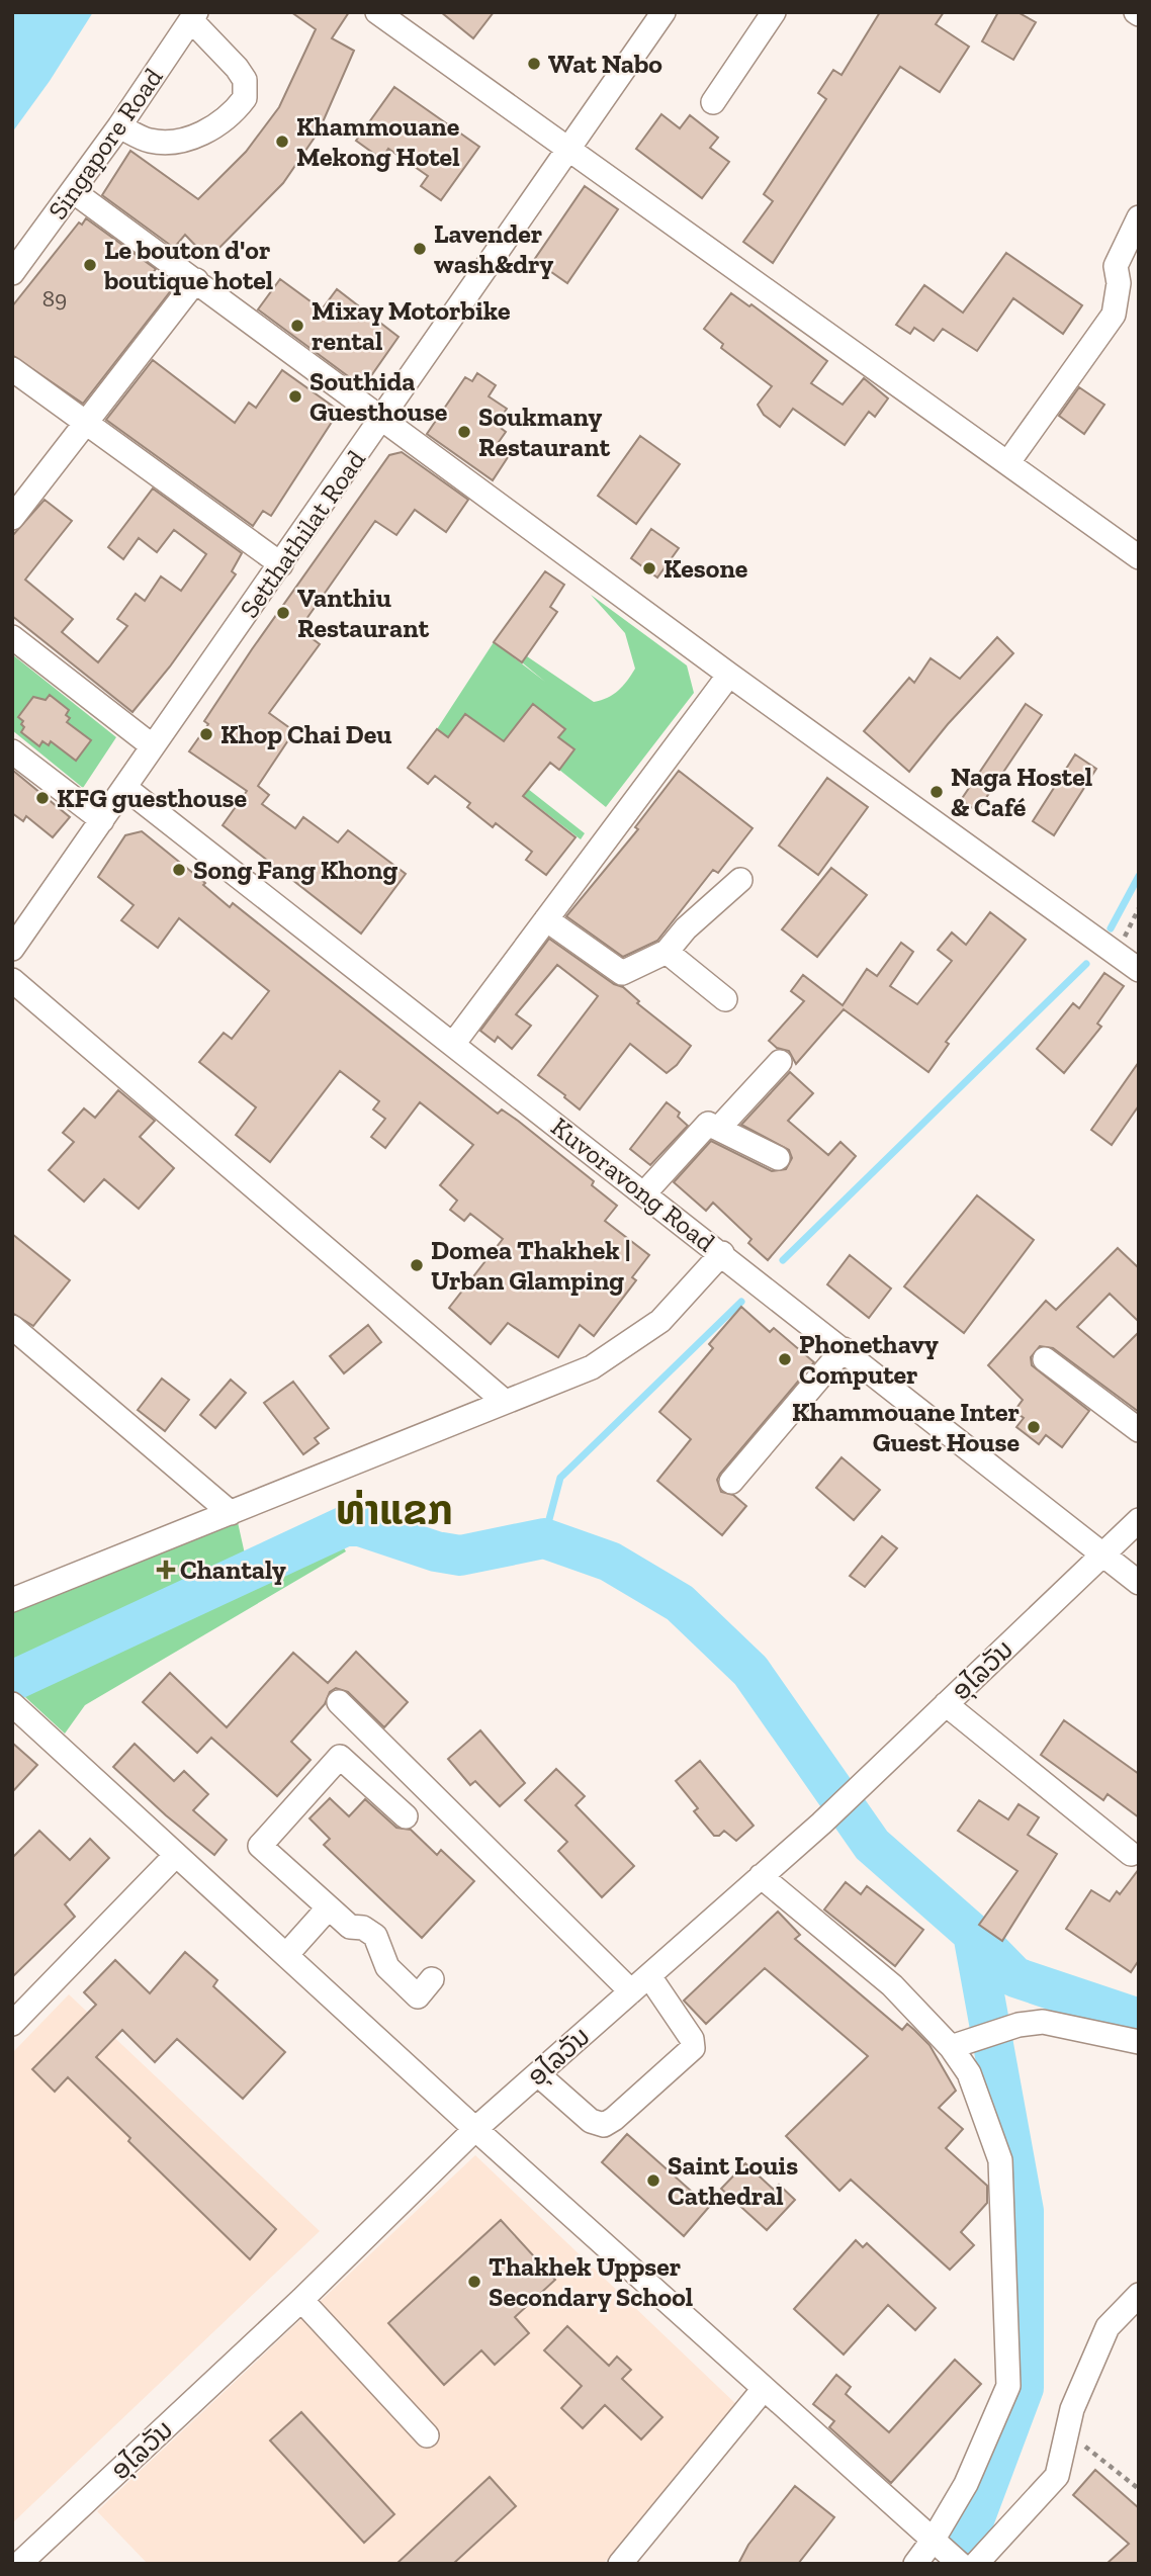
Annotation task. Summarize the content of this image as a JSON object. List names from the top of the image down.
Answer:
{
  "streets": {
    "street": [
      "Singapore Road",
      "Setthathilat Road",
      "Kuvoravong Road",
      "ອຸໄລວັນ"
    ]
  },
  "crossings": [
    ["Setthathilat Road", "Kuvoravong Road"],
    ["Kuvoravong Road", "ອຸໄລວັນ"]
  ],
  "districts": ["ທ່າແຂກ"],
  "places": {
    "other": [
      "Wat Nabo",
      "Khammouane Mekong Hotel",
      "Lavender wash&dry",
      "Le bouton d'or boutique hotel",
      "Mixay Motorbike rental",
      "Southida Guesthouse",
      "Soukmany Restaurant",
      "Kesone",
      "Vanthiu Restaurant",
      "Khop Chai Deu",
      "Naga Hostel & Café",
      "KFG guesthouse",
      "Song Fang Khong",
      "Domea Thakhek | Urban Glamping",
      "Phonethavy Computer",
      "Khammouane Inter Guest House",
      "Saint Louis Cathedral",
      "Thakhek Uppser Secondary School"
    ],
    "health": ["Chantaly"]
  },
  "house_numbers": ["89"]
}
